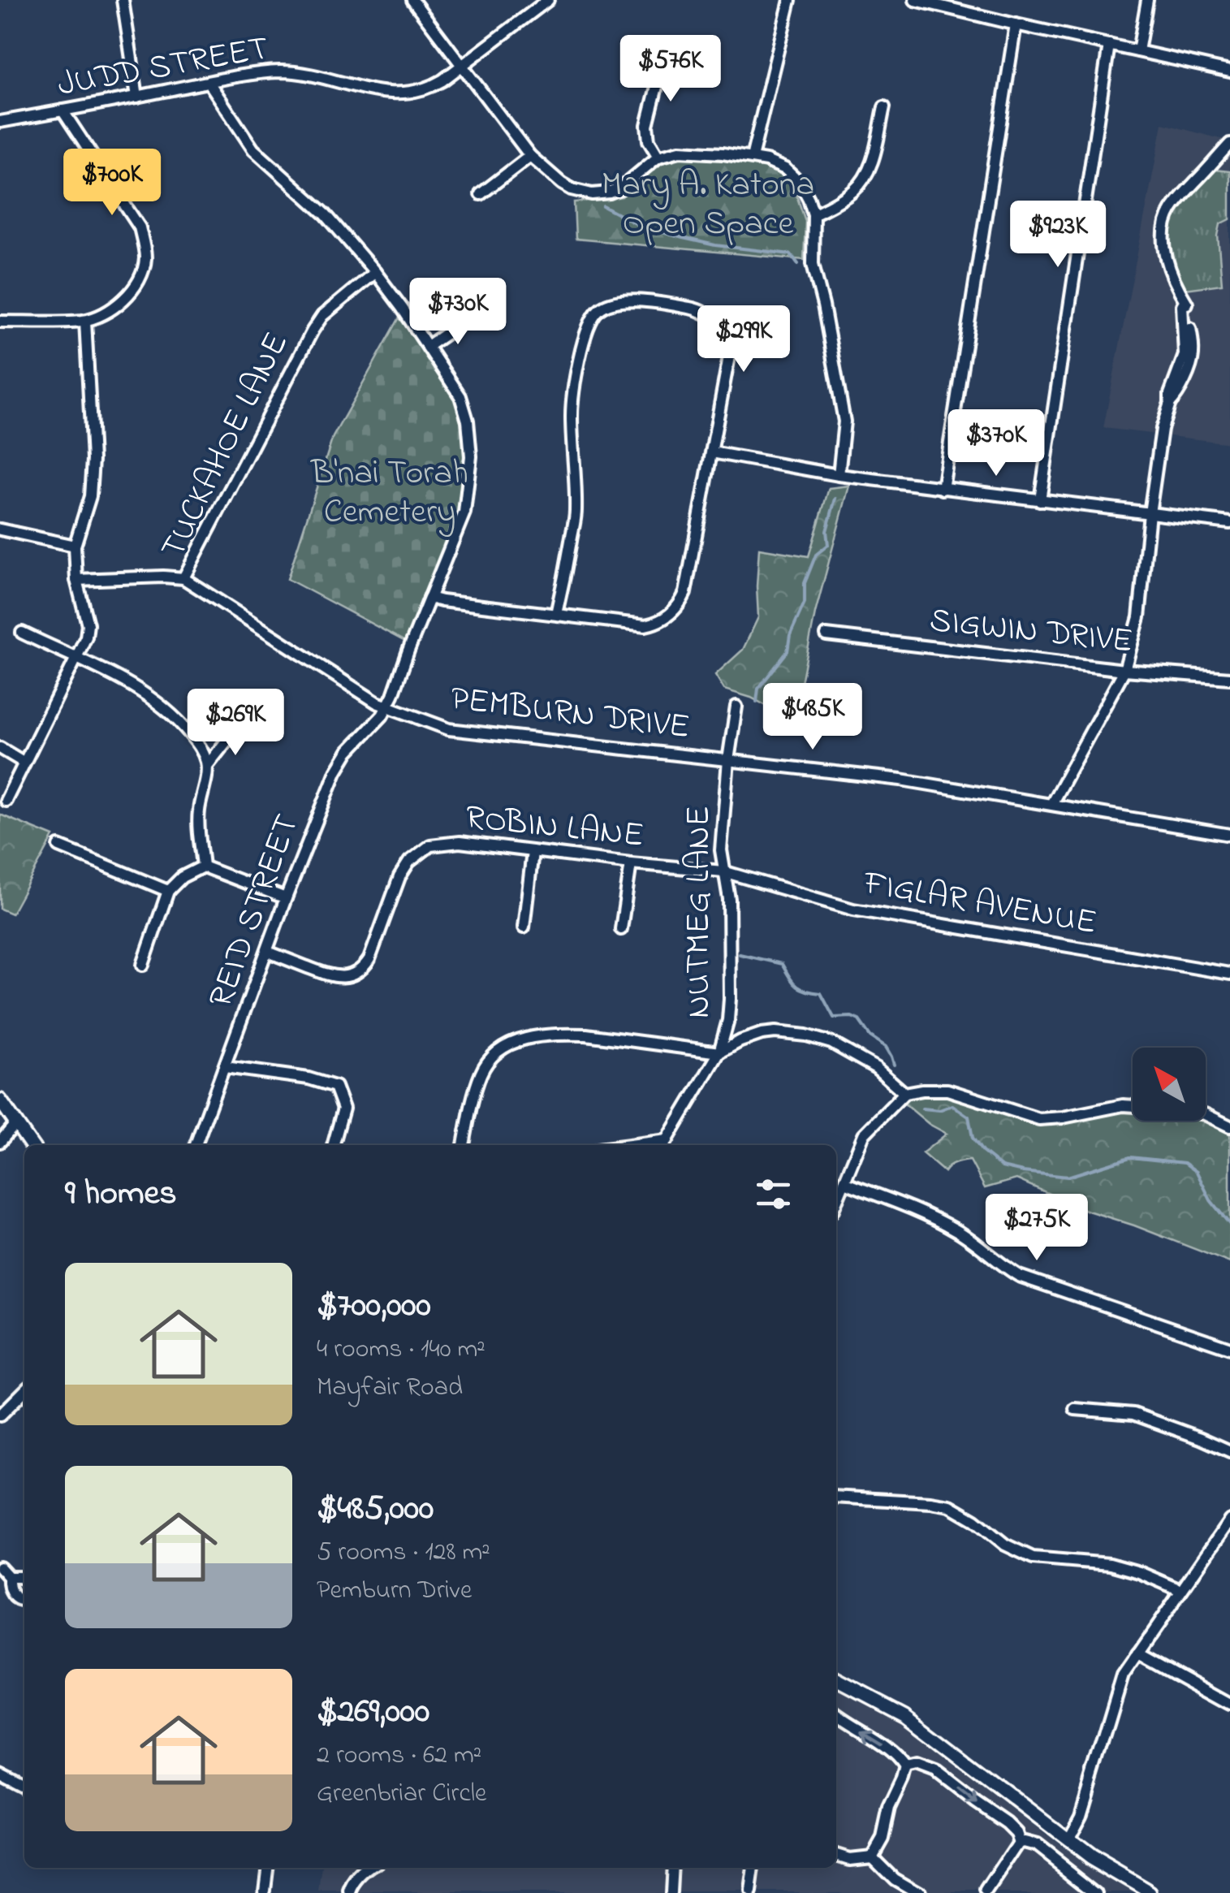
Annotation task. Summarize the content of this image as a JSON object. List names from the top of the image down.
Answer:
{
  "streets": {
    "street": [
      "JUDD STREET",
      "TUCKAHOE LANE",
      "SIGWIN DRIVE",
      "PEMBURN DRIVE",
      "ROBIN LANE",
      "FIGLAR AVENUE",
      "REID STREET",
      "NUTMEG LANE"
    ]
  },
  "crossings": [
    ["JUDD STREET", "REID STREET"],
    ["TUCKAHOE LANE", "PEMBURN DRIVE"],
    ["TUCKAHOE LANE", "REID STREET"],
    ["PEMBURN DRIVE", "REID STREET"],
    ["PEMBURN DRIVE", "NUTMEG LANE"],
    ["ROBIN LANE", "FIGLAR AVENUE"],
    ["ROBIN LANE", "REID STREET"],
    ["ROBIN LANE", "NUTMEG LANE"],
    ["FIGLAR AVENUE", "NUTMEG LANE"]
  ],
  "parks": ["Mary A. Katona Open Space", "B'nai Torah Cemetery"],
  "north": "top left",
  "page": {
    "price": [
      "$576K",
      "$700K",
      "$923K",
      "$730K",
      "$299K",
      "$370K",
      "$485K",
      "$269K",
      "$275K"
    ],
    "heading": "9 homes",
    "list": [
      {
        "name": "$700,000",
        "note": "4 rooms · 140 m² · Mayfair Road"
      },
      {
        "name": "$485,000",
        "note": "5 rooms · 128 m² · Pemburn Drive"
      },
      {
        "name": "$269,000",
        "note": "2 rooms · 62 m² · Greenbriar Circle"
      }
    ]
  }
}
